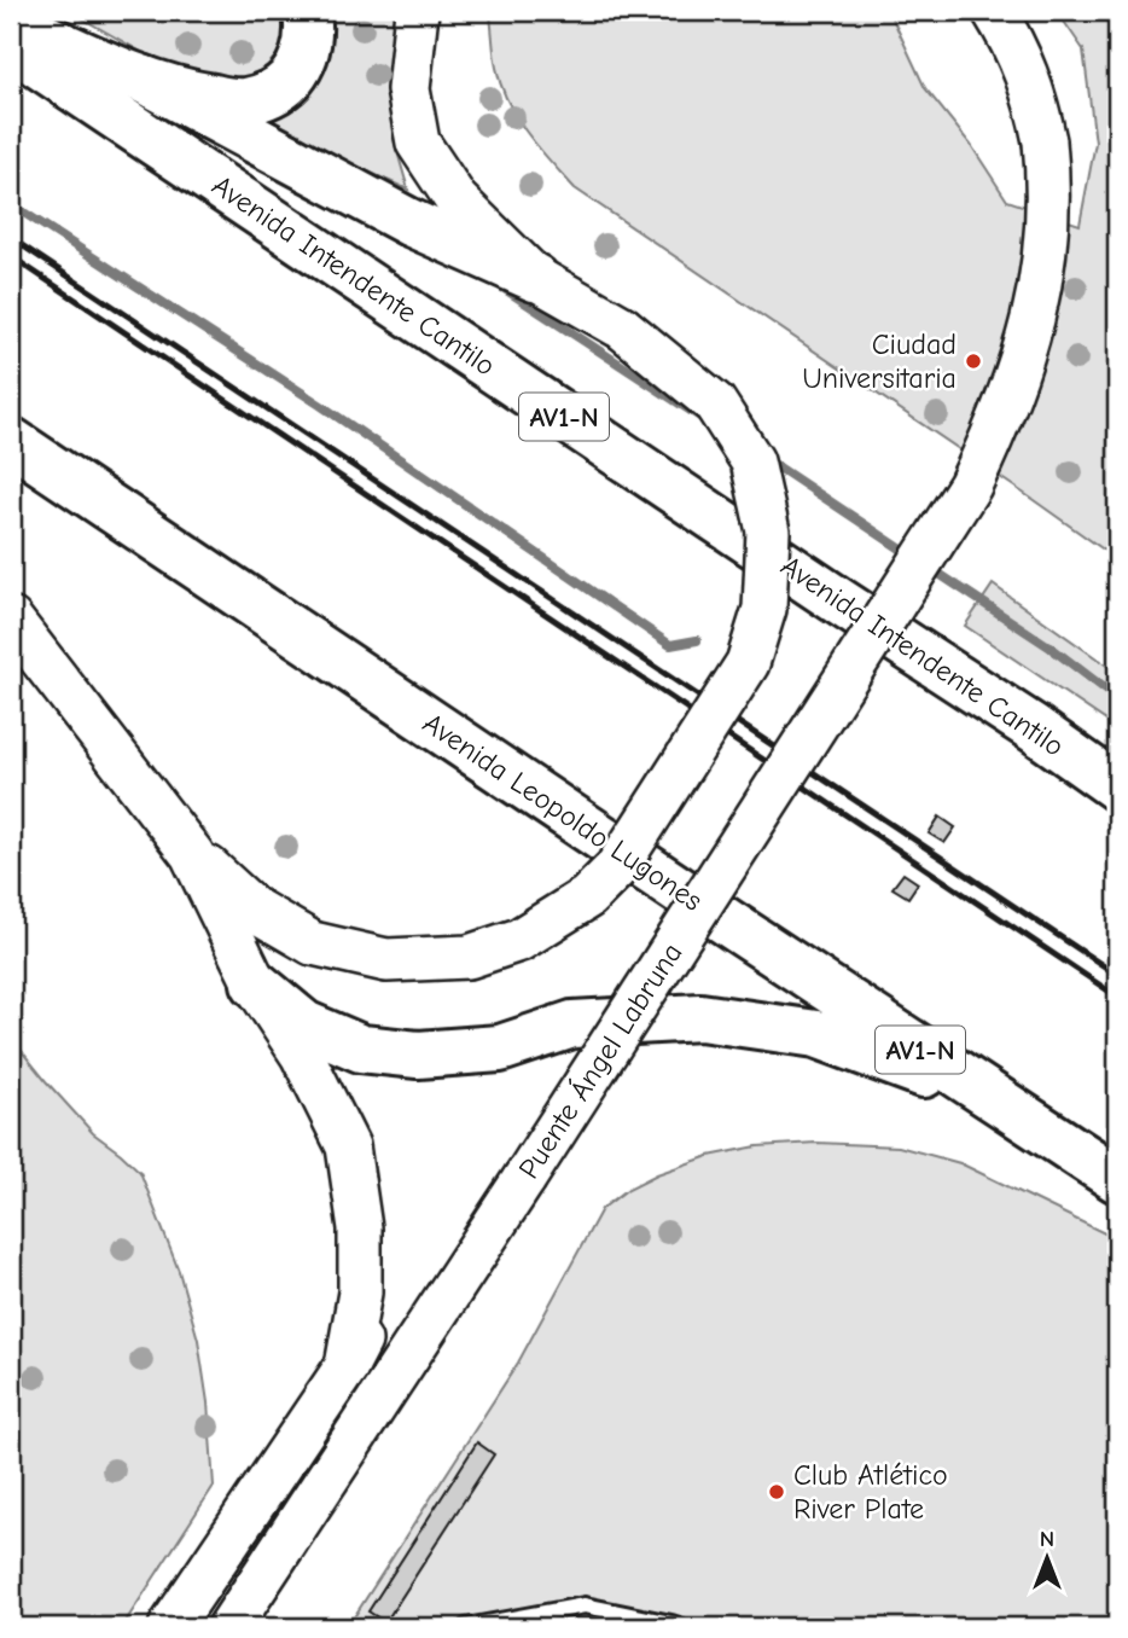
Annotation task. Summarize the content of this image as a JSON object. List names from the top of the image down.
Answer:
{
  "streets": {
    "highway": ["Avenida Intendente Cantilo", "AV1-N", "Avenida Leopoldo Lugones"],
    "main road": ["Puente Ángel Labruna"]
  },
  "places": ["Ciudad Universitaria", "Club Atlético River Plate"],
  "north": "top"
}
